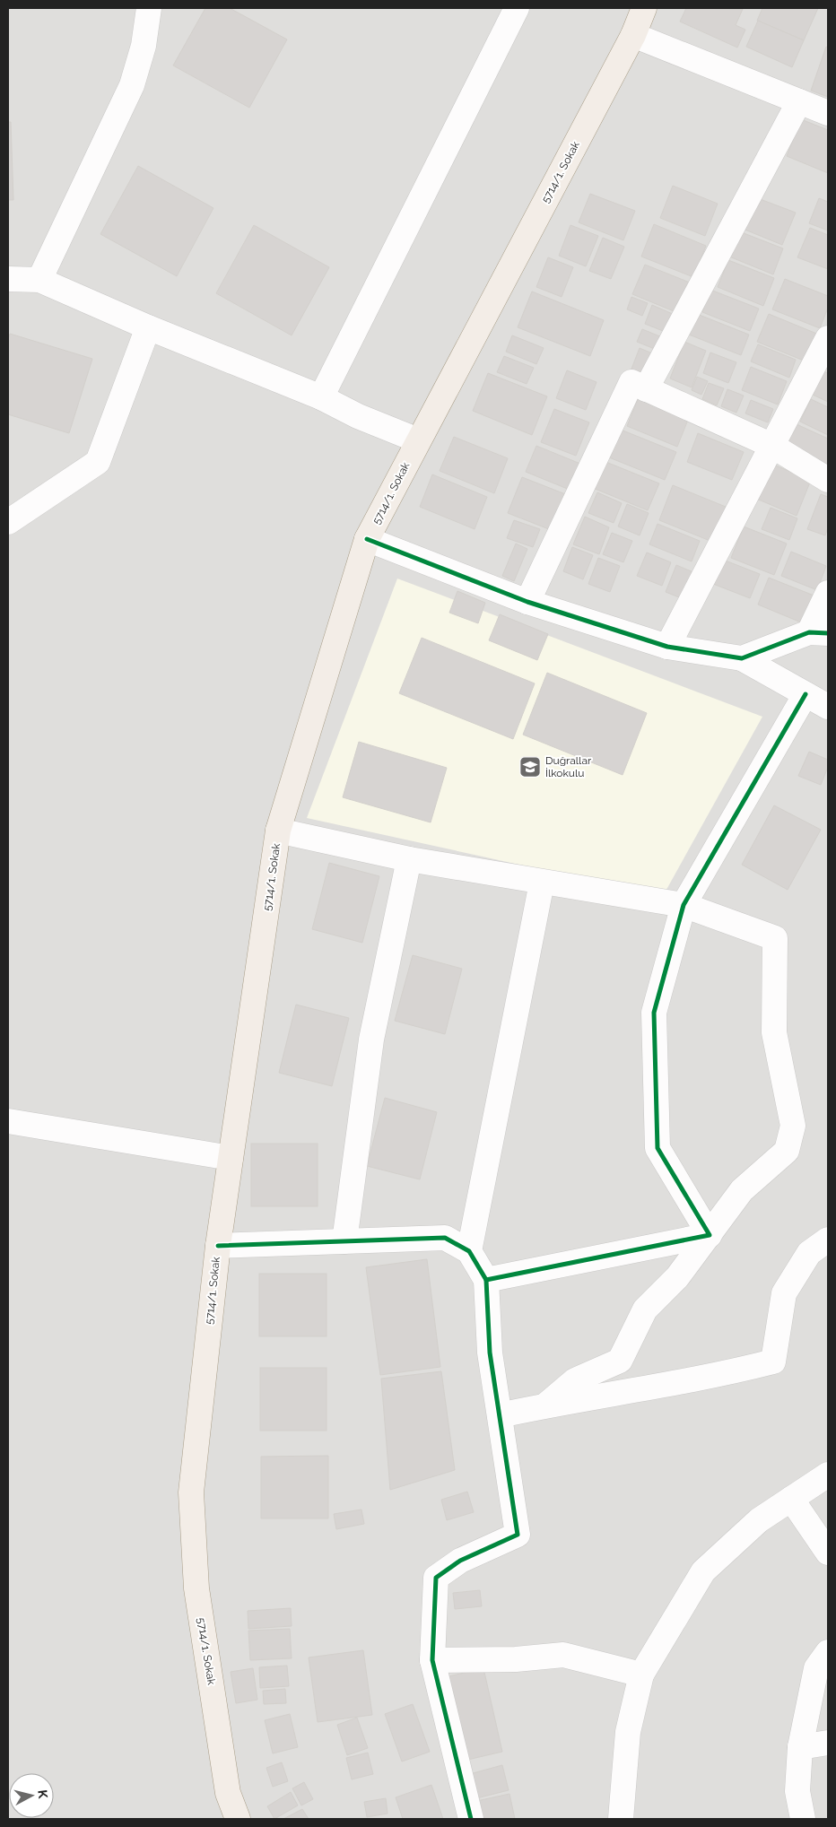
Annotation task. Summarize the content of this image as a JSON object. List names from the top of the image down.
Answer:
{
  "streets": {
    "main road": ["5714/1. Sokak"]
  },
  "places": {
    "school or university": ["Duğrallar İlkokulu"]
  },
  "north": "right"
}
